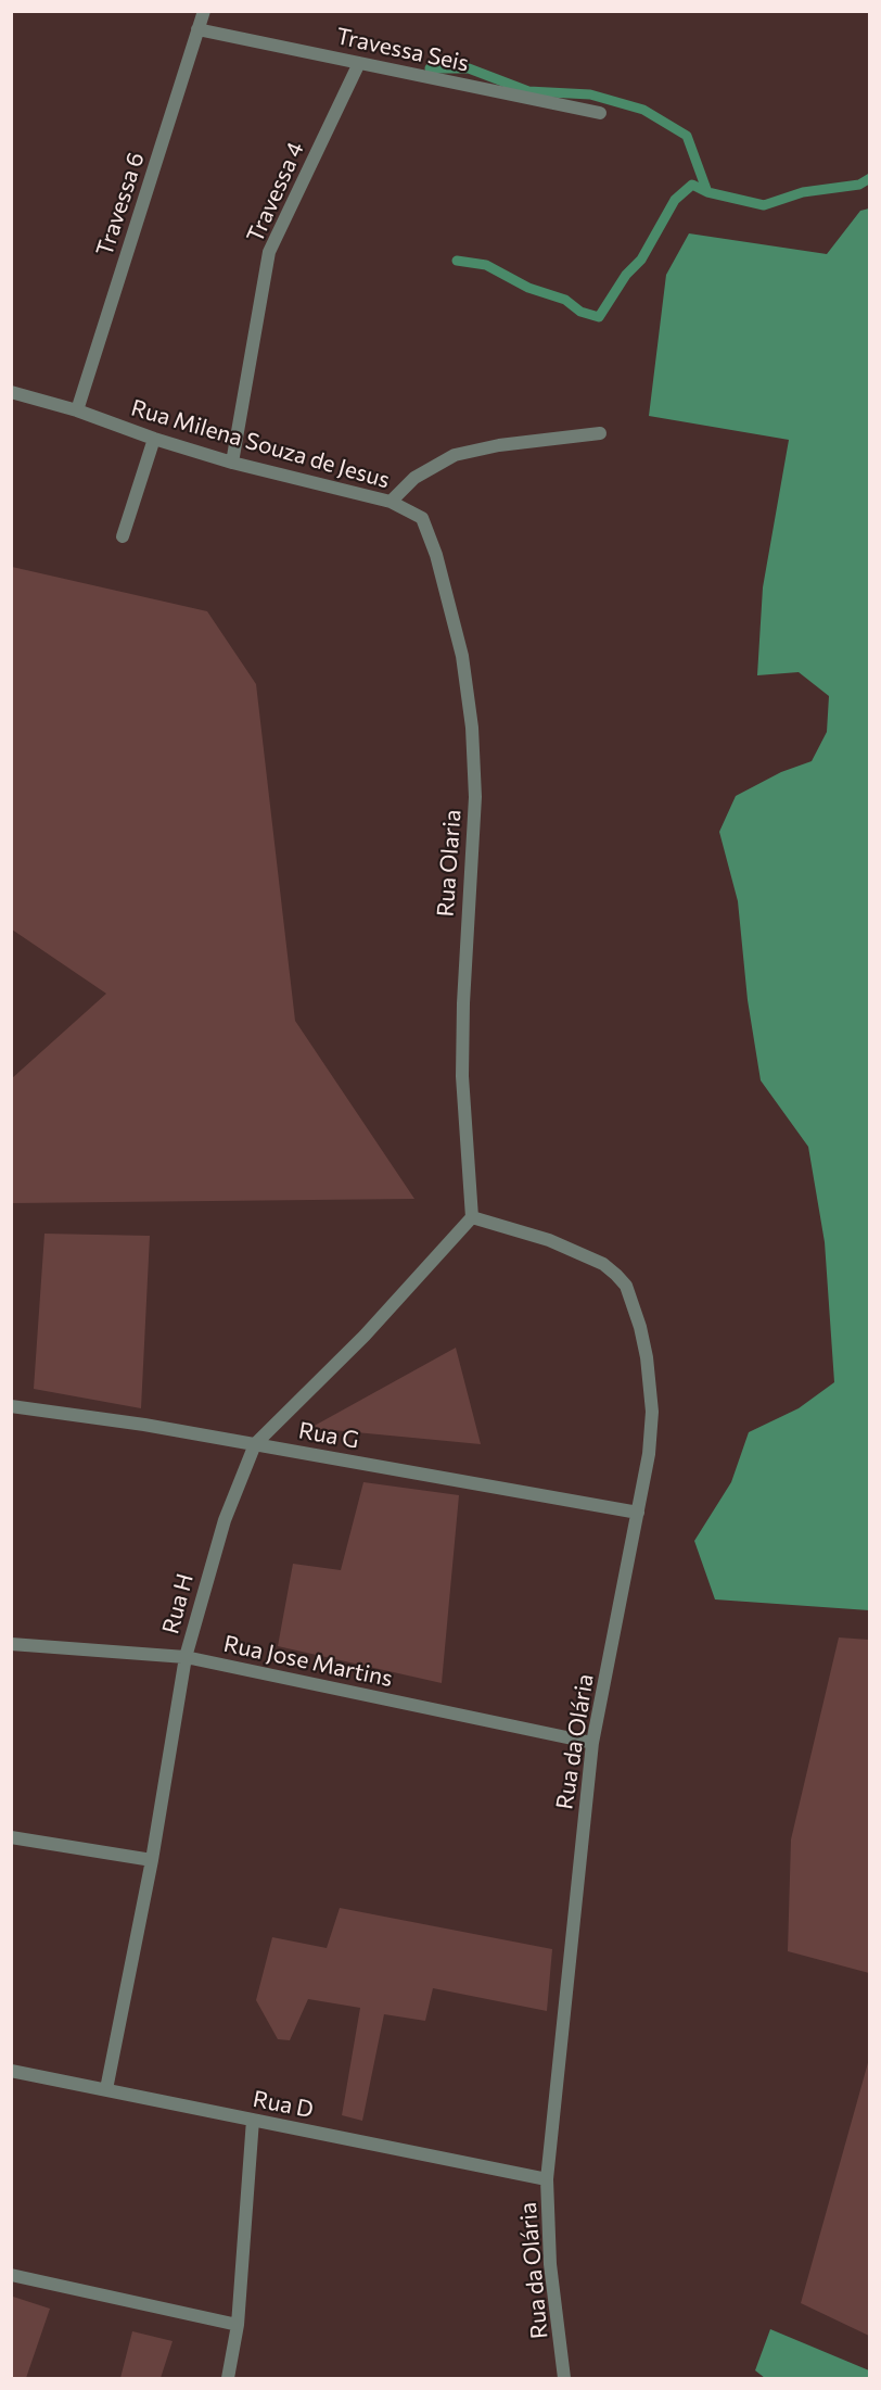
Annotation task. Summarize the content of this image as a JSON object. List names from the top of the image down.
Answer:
{
  "streets": {
    "street": [
      "Travessa Seis",
      "Travessa 4",
      "Travessa 6",
      "Rua Milena Souza de Jesus",
      "Rua Olaria",
      "Rua G",
      "Rua H",
      "Rua Jose Martins",
      "Rua da Olária",
      "Rua D"
    ]
  },
  "crossings": [
    ["Travessa Seis", "Travessa 4"],
    ["Travessa Seis", "Travessa 6"],
    ["Travessa 4", "Rua Milena Souza de Jesus"],
    ["Travessa 6", "Rua Milena Souza de Jesus"],
    ["Rua Milena Souza de Jesus", "Rua Olaria"],
    ["Rua Olaria", "Rua H"],
    ["Rua Olaria", "Rua da Olária"],
    ["Rua G", "Rua H"],
    ["Rua G", "Rua da Olária"],
    ["Rua H", "Rua Jose Martins"],
    ["Rua H", "Rua da Olária"],
    ["Rua H", "Rua D"],
    ["Rua Jose Martins", "Rua da Olária"],
    ["Rua da Olária", "Rua D"]
  ]
}
